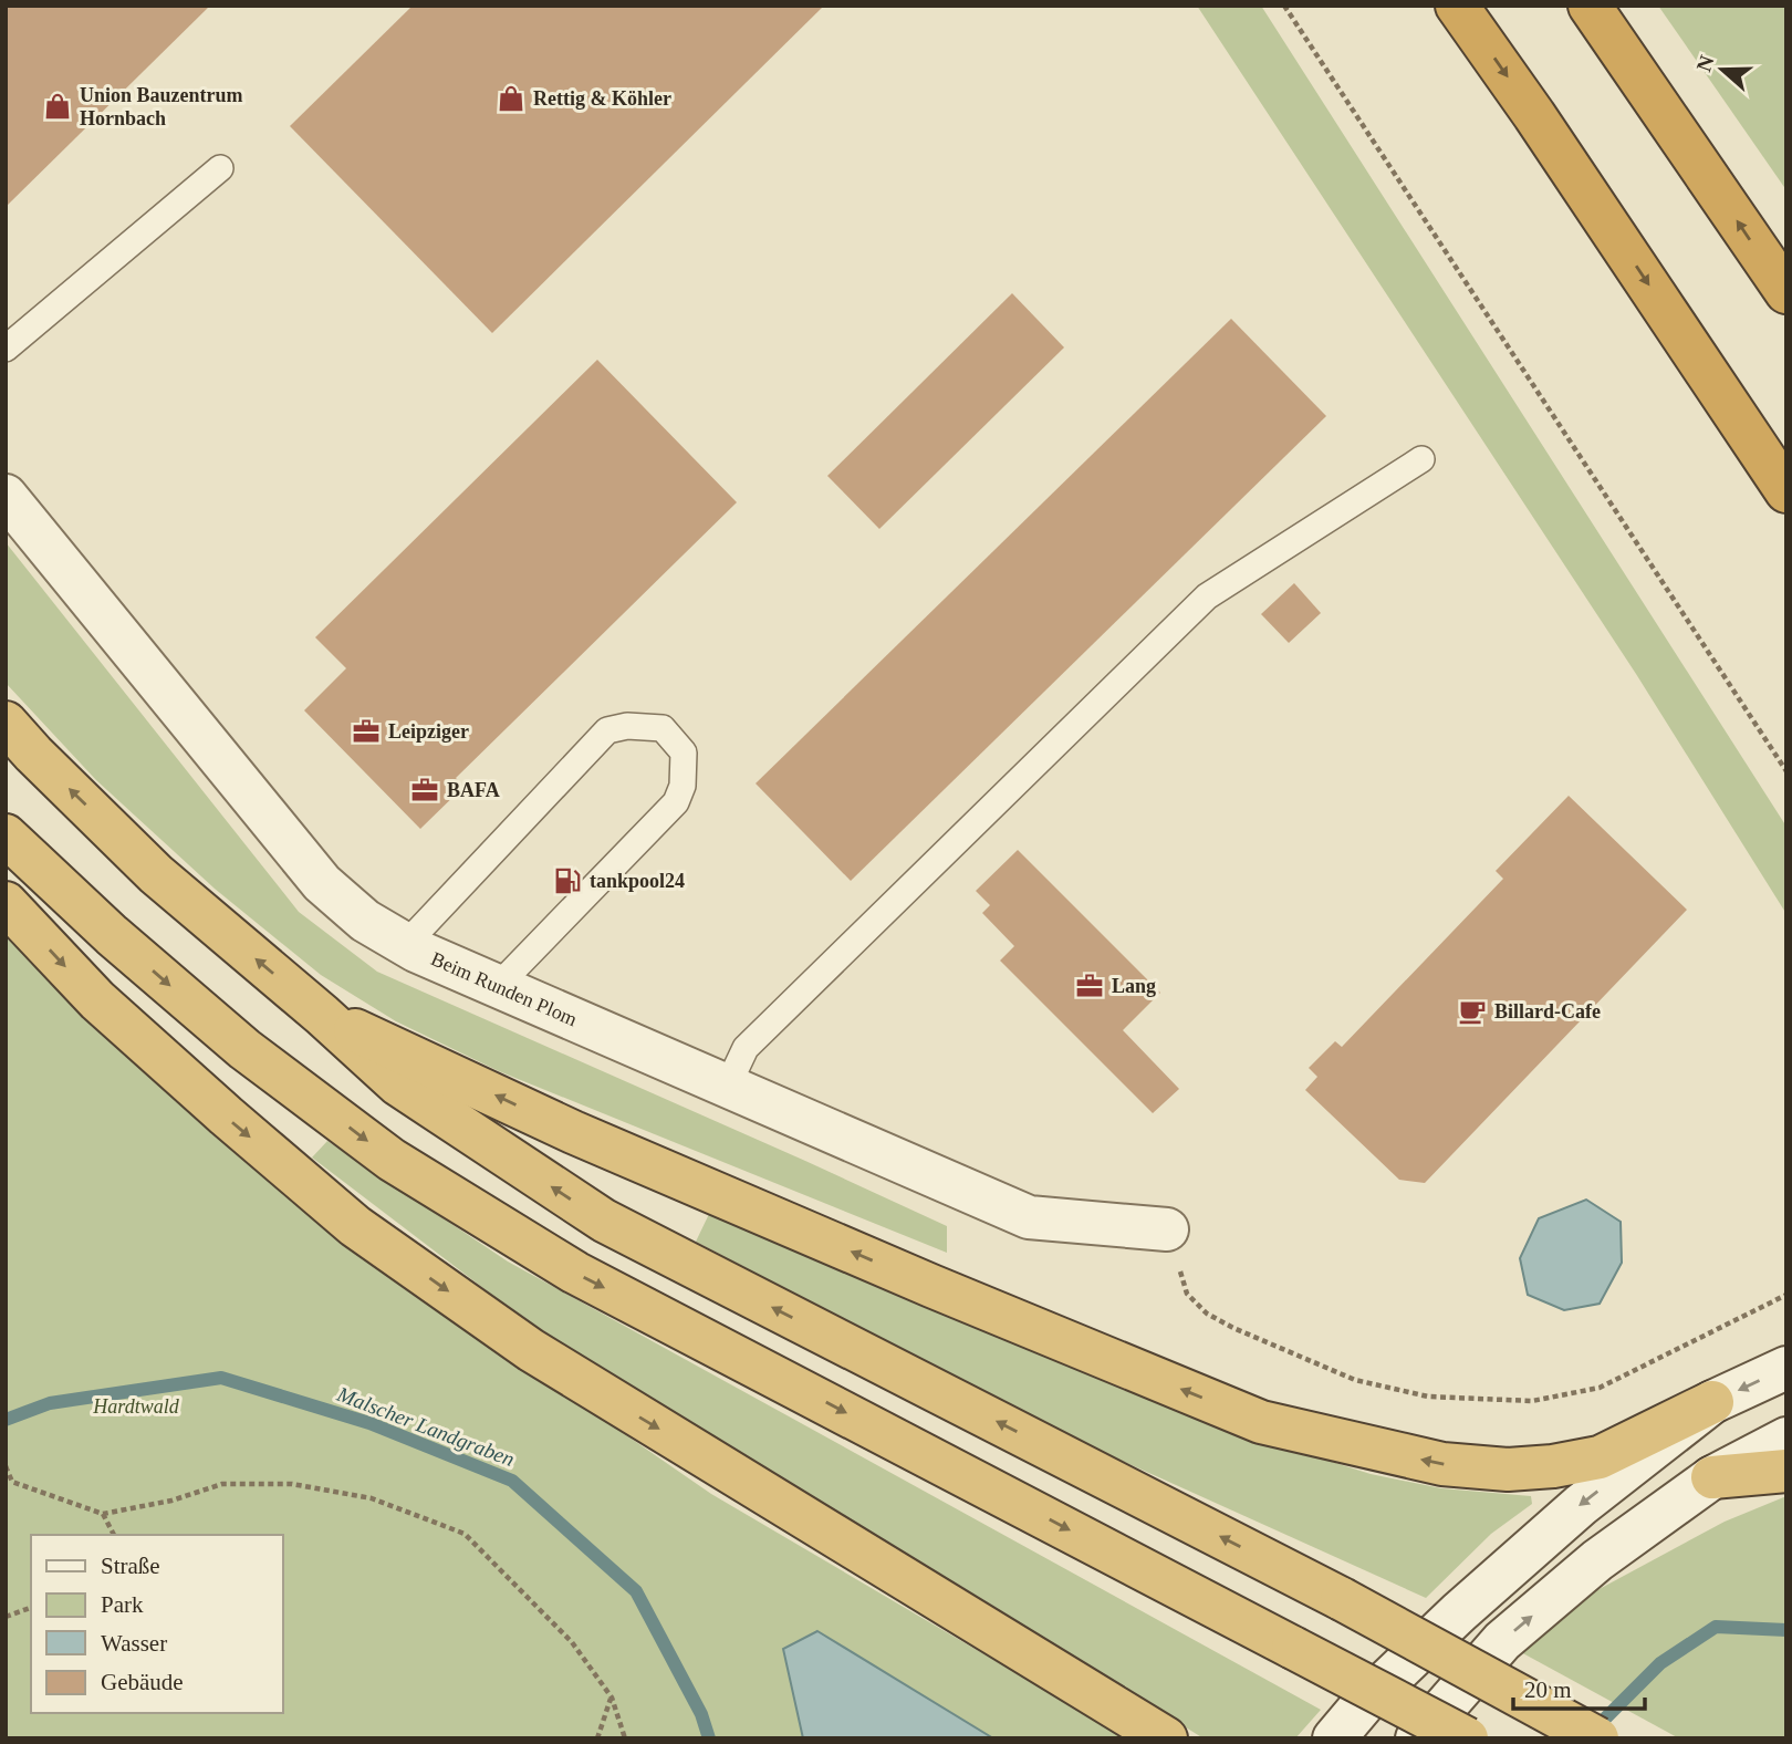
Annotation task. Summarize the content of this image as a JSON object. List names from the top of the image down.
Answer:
{
  "streets": {
    "street": ["Beim Runden Plom"]
  },
  "water": ["Malscher Landgraben"],
  "parks": ["Hardtwald"],
  "places": {
    "shop": ["Rettig & Köhler", "Union Bauzentrum Hornbach"],
    "office": ["Leipziger", "BAFA", "Lang"],
    "fuel station": ["tankpool24"],
    "cafe": ["Billard-Cafe"]
  },
  "legend": [
    "Straße",
    "Park",
    "Wasser",
    "Gebäude"
  ],
  "scale_bar": "20 m",
  "north": "left"
}
